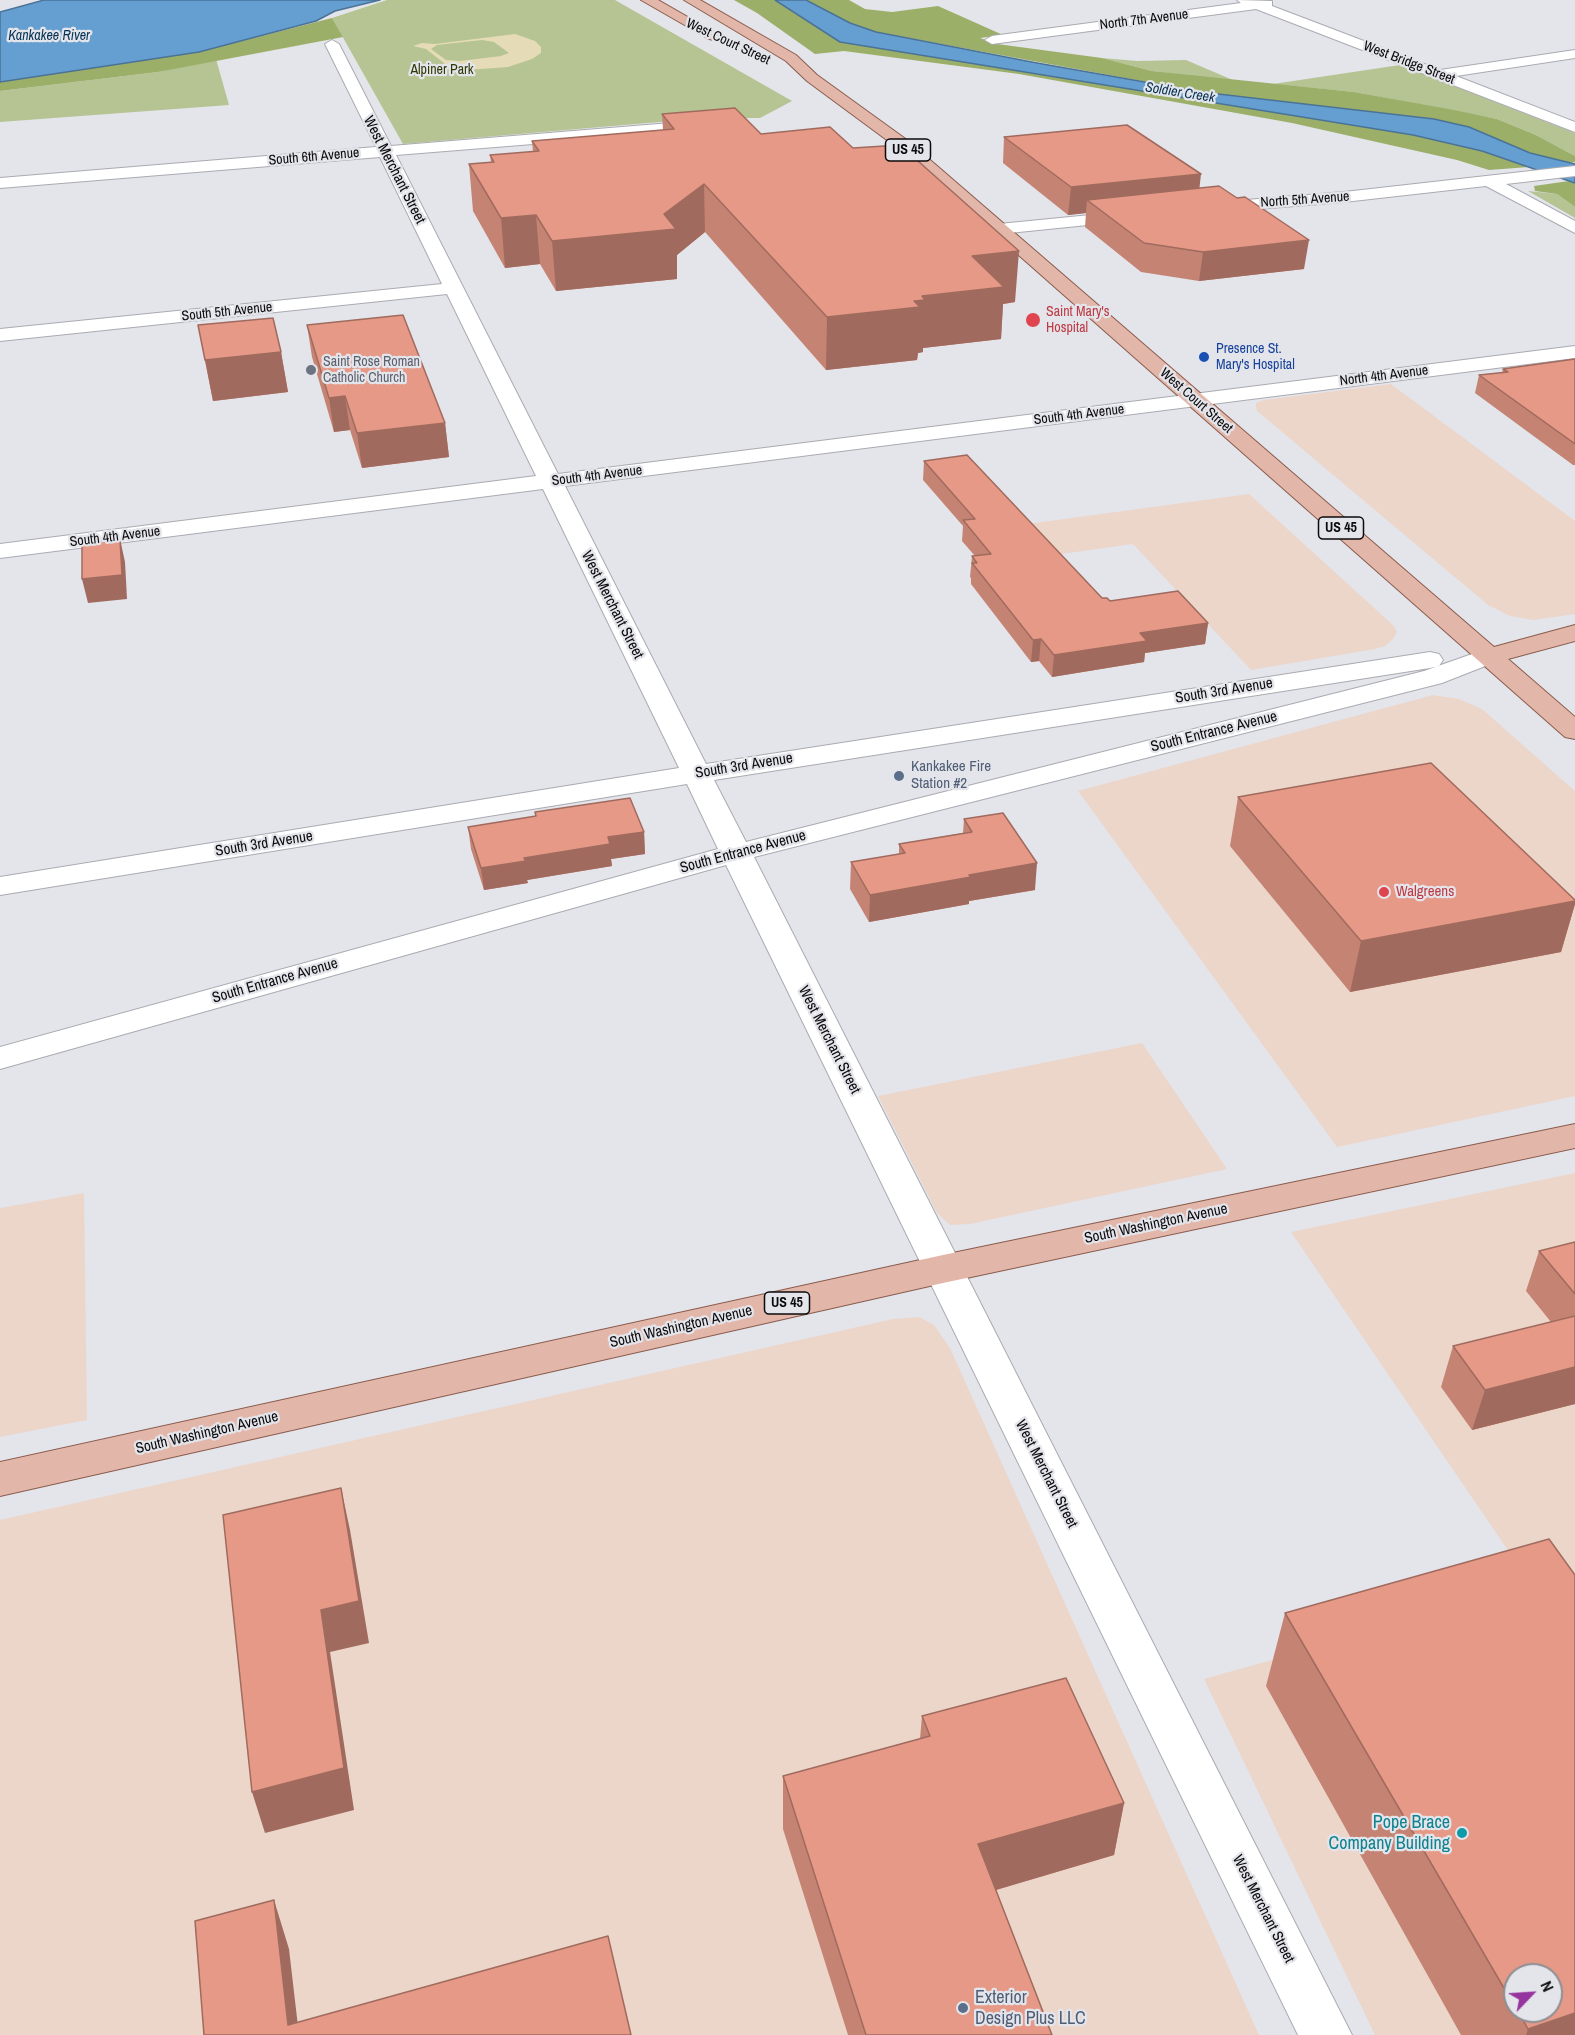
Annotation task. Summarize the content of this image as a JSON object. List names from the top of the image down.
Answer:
{
  "streets": {
    "main road": ["West Court Street", "US 45", "South Washington Avenue"],
    "street": [
      "North 7th Avenue",
      "West Bridge Street",
      "South 6th Avenue",
      "West Merchant Street",
      "North 5th Avenue",
      "South 5th Avenue",
      "North 4th Avenue",
      "South 4th Avenue",
      "South 3rd Avenue",
      "South Entrance Avenue"
    ]
  },
  "crossings": [
    ["North 7th Avenue", "West Bridge Street"],
    ["West Court Street", "North 4th Avenue"],
    ["West Court Street", "South 4th Avenue"],
    ["West Court Street", "South 3rd Avenue"],
    ["West Court Street", "South Entrance Avenue"],
    ["South 6th Avenue", "West Merchant Street"],
    ["West Merchant Street", "South 5th Avenue"],
    ["West Merchant Street", "South 4th Avenue"],
    ["West Merchant Street", "South 3rd Avenue"],
    ["West Merchant Street", "South Entrance Avenue"],
    ["West Merchant Street", "South Washington Avenue"],
    ["North 4th Avenue", "South 4th Avenue"],
    ["South 3rd Avenue", "South Entrance Avenue"]
  ],
  "water": ["Kankakee River", "Soldier Creek"],
  "parks": ["Alpiner Park"],
  "places": [
    "Saint Mary's Hospital",
    "Presence St. Mary's Hospital",
    "Saint Rose Roman Catholic Church",
    "Kankakee Fire Station #2",
    "Walgreens",
    "Pope Brace Company Building",
    "Exterior Design Plus LLC"
  ],
  "north": "top right"
}
